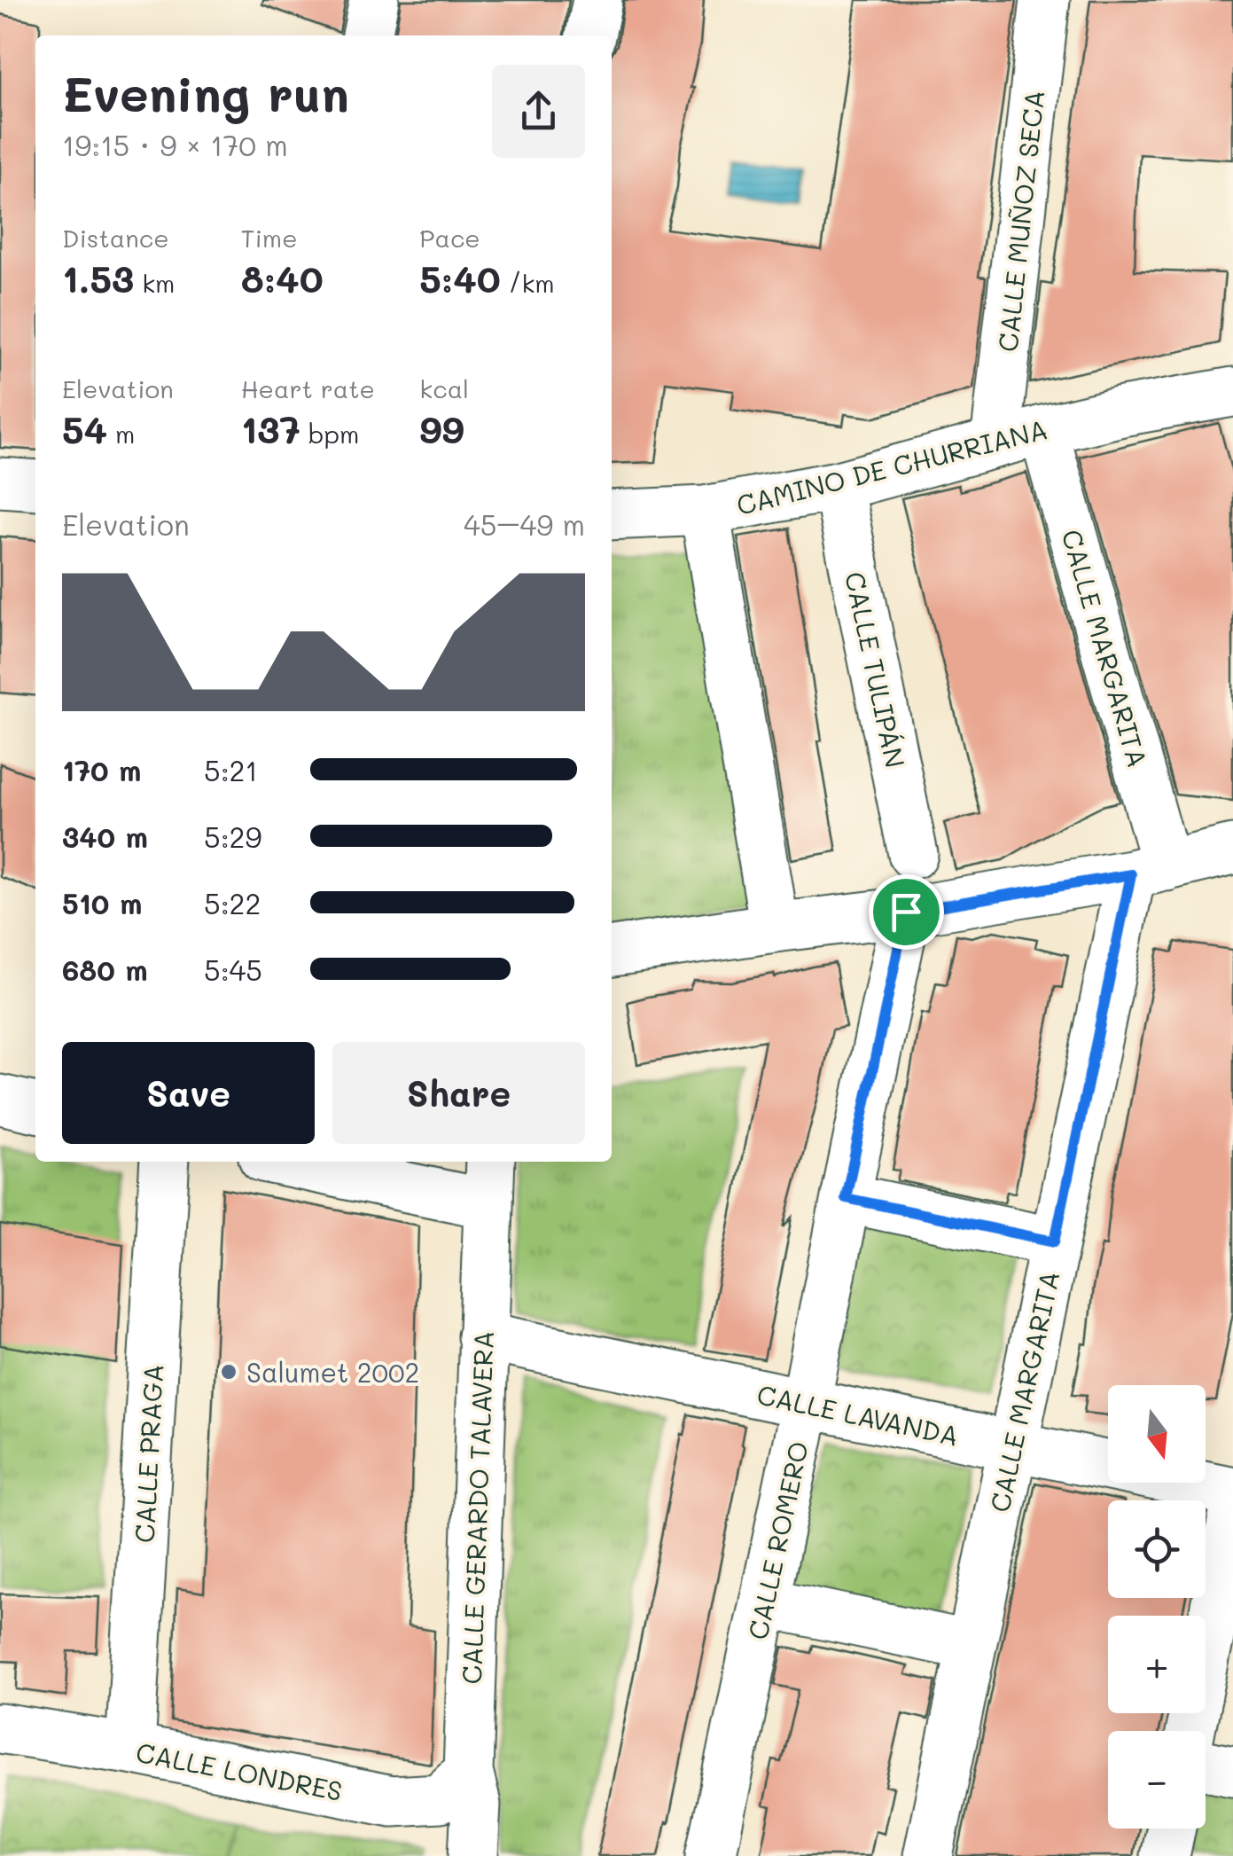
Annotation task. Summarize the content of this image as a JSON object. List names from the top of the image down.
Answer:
{
  "streets": {
    "street": [
      "CALLE MUÑOZ SECA",
      "CAMINO DE CHURRIANA",
      "CALLE MARGARITA",
      "CALLE TULIPÁN",
      "CALLE LAVANDA",
      "CALLE PRAGA",
      "CALLE GERARDO TALAVERA",
      "CALLE ROMERO",
      "CALLE LONDRES"
    ]
  },
  "crossings": [
    ["CALLE MUÑOZ SECA", "CAMINO DE CHURRIANA"],
    ["CAMINO DE CHURRIANA", "CALLE MARGARITA"],
    ["CAMINO DE CHURRIANA", "CALLE TULIPÁN"],
    ["CALLE MARGARITA", "CALLE LAVANDA"],
    ["CALLE LAVANDA", "CALLE GERARDO TALAVERA"],
    ["CALLE LAVANDA", "CALLE ROMERO"],
    ["CALLE PRAGA", "CALLE LONDRES"],
    ["CALLE GERARDO TALAVERA", "CALLE LONDRES"]
  ],
  "places": ["Salumet 2002"],
  "north": "bottom",
  "page": {
    "heading": ["Evening run", "19:15 · 9 × 170 m"],
    "stats": [
      ["Distance", "1.53 km"],
      ["Time", "8:40"],
      ["Pace", "5:40 /km"],
      ["Elevation", "54 m"],
      ["Heart rate", "137 bpm"],
      ["kcal", "99"]
    ],
    "chart": ["Elevation", "45–49 m"],
    "list": [
      {
        "name": "170 m",
        "note": "5:21"
      },
      {
        "name": "340 m",
        "note": "5:29"
      },
      {
        "name": "510 m",
        "note": "5:22"
      },
      {
        "name": "680 m",
        "note": "5:45"
      }
    ],
    "buttons": ["Save", "Share"],
    "map_buttons": ["+", "−"]
  }
}
